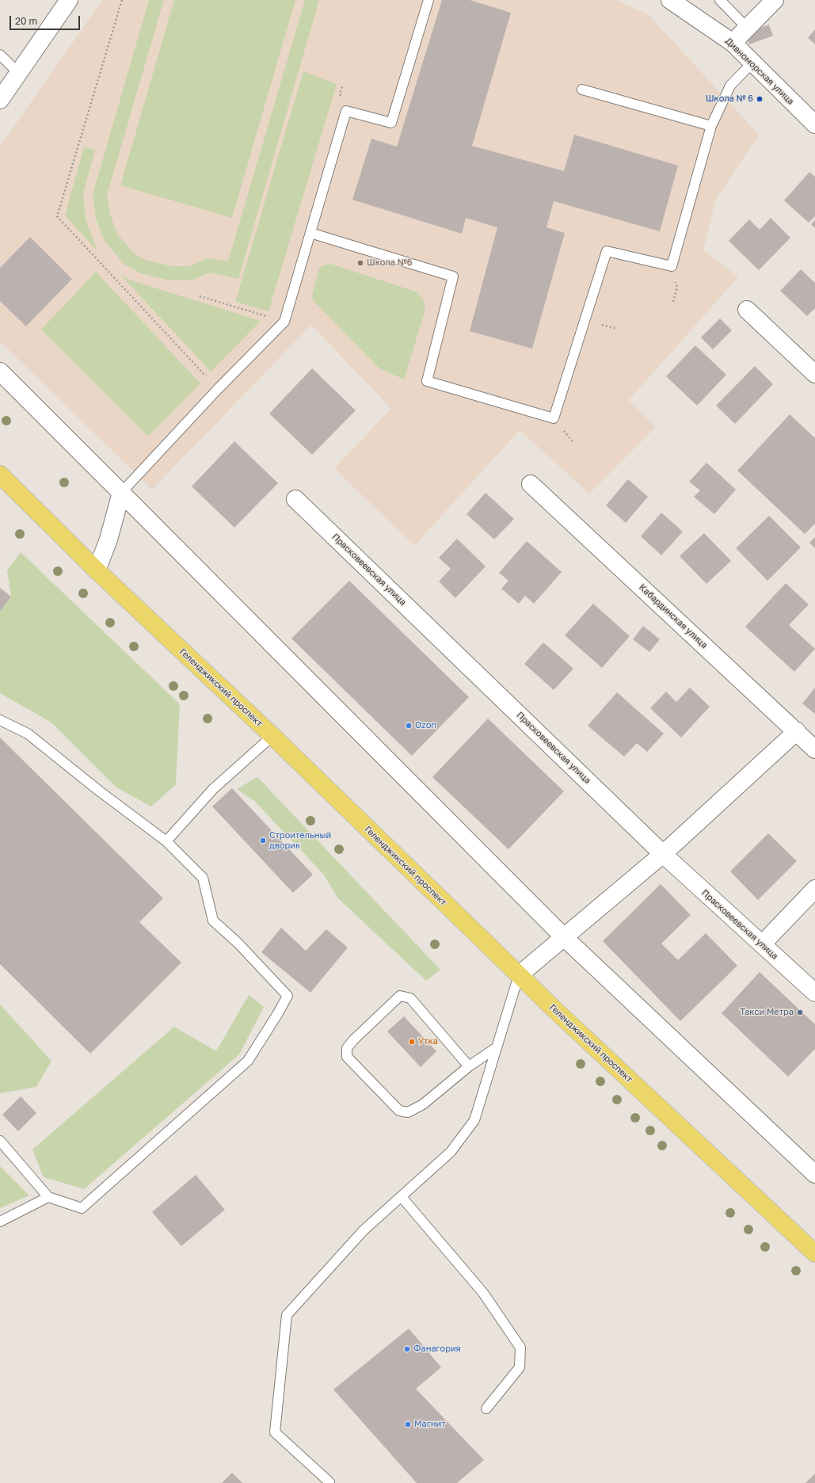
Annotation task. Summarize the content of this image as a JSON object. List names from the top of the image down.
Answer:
{
  "streets": {
    "main road": ["Геленджикский проспект"],
    "street": ["Дивноморская улица", "Прасковеевская улица", "Кабардинская улица"]
  },
  "places": [
    "Школа № 6",
    "Школа №6",
    "Ozon",
    "Строительный дворик",
    "Такси Метра",
    "Утка",
    "Фанагория",
    "Магнит"
  ],
  "scale_bar": "20 m"
}
